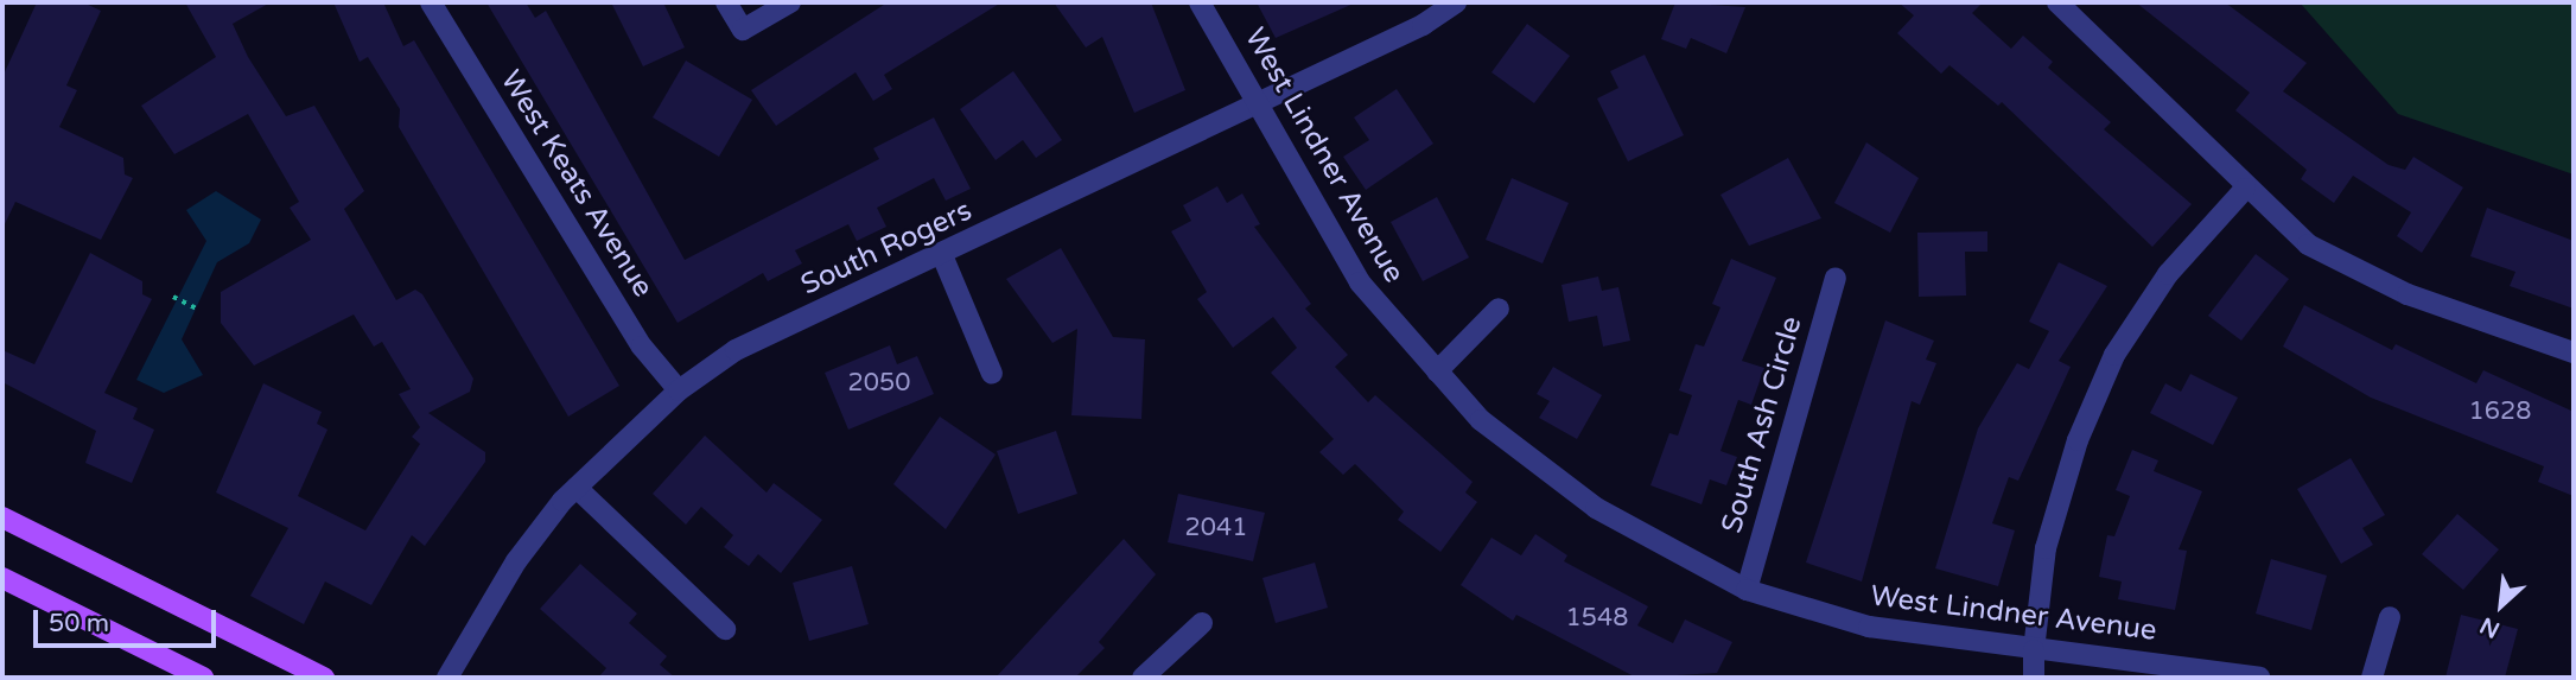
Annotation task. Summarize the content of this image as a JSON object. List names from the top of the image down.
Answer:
{
  "streets": {
    "street": [
      "West Lindner Avenue",
      "West Keats Avenue",
      "South Rogers",
      "South Ash Circle"
    ]
  },
  "crossings": [
    ["West Lindner Avenue", "South Rogers"],
    ["West Lindner Avenue", "South Ash Circle"],
    ["West Keats Avenue", "South Rogers"]
  ],
  "house_numbers": [
    "2050",
    "1628",
    "2041",
    "1548"
  ],
  "scale_bar": "50 m",
  "north": "bottom left"
}
